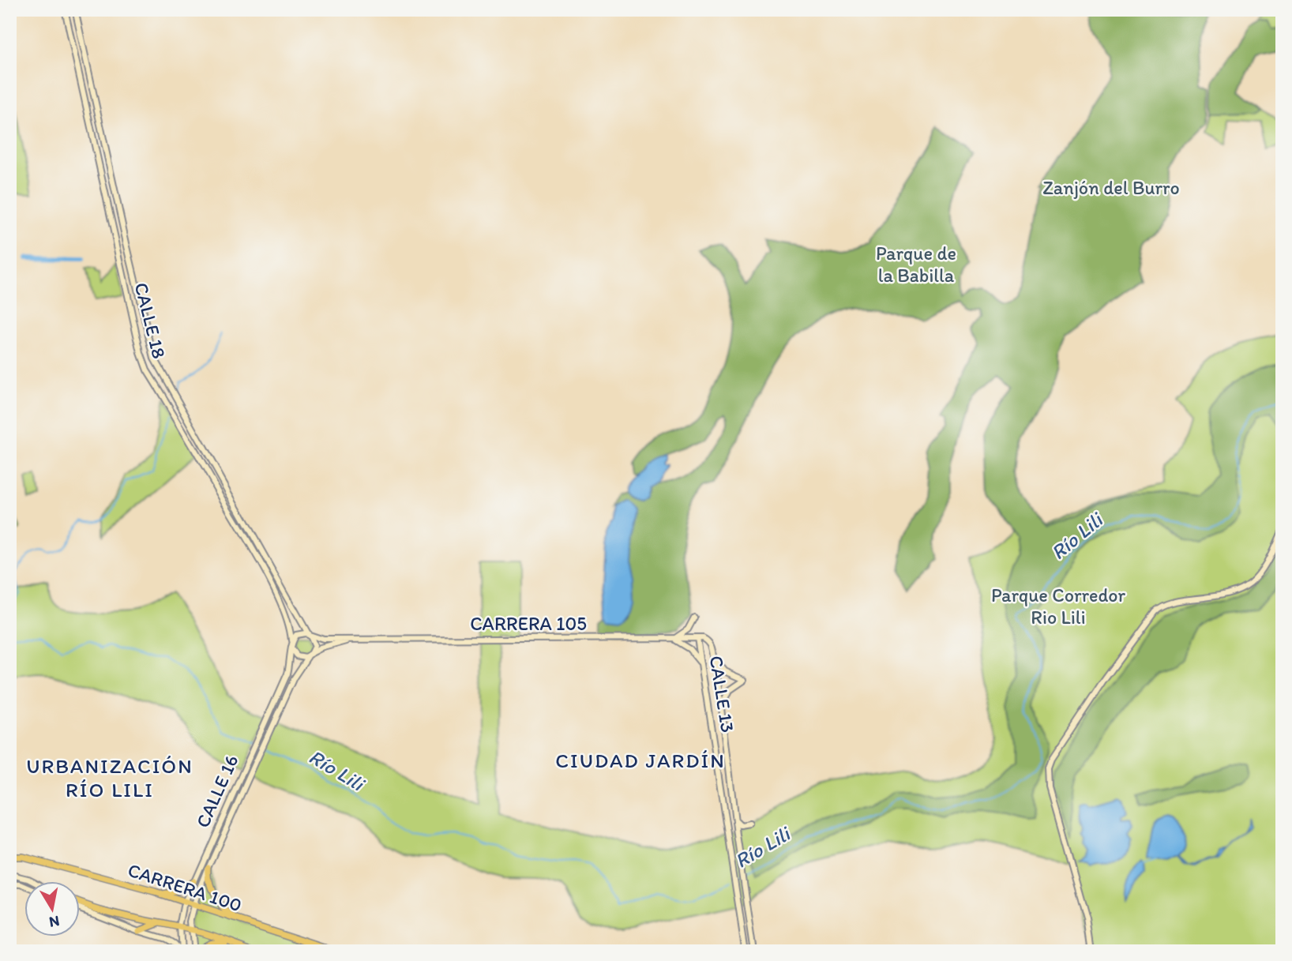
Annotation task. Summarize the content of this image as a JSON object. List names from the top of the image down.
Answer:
{
  "streets": {
    "main road": [
      "CALLE 18",
      "CARRERA 105",
      "CALLE 13",
      "CALLE 16",
      "CARRERA 100"
    ]
  },
  "crossings": [
    ["CALLE 18", "CARRERA 105"],
    ["CALLE 18", "CALLE 16"],
    ["CARRERA 105", "CALLE 13"],
    ["CARRERA 105", "CALLE 16"],
    ["CALLE 16", "CARRERA 100"]
  ],
  "districts": ["CIUDAD JARDÍN", "URBANIZACIÓN RÍO LILI"],
  "water": ["Río Lili"],
  "parks": ["Zanjón del Burro", "Parque de la Babilla", "Parque Corredor Rio Lili"],
  "north": "bottom"
}
